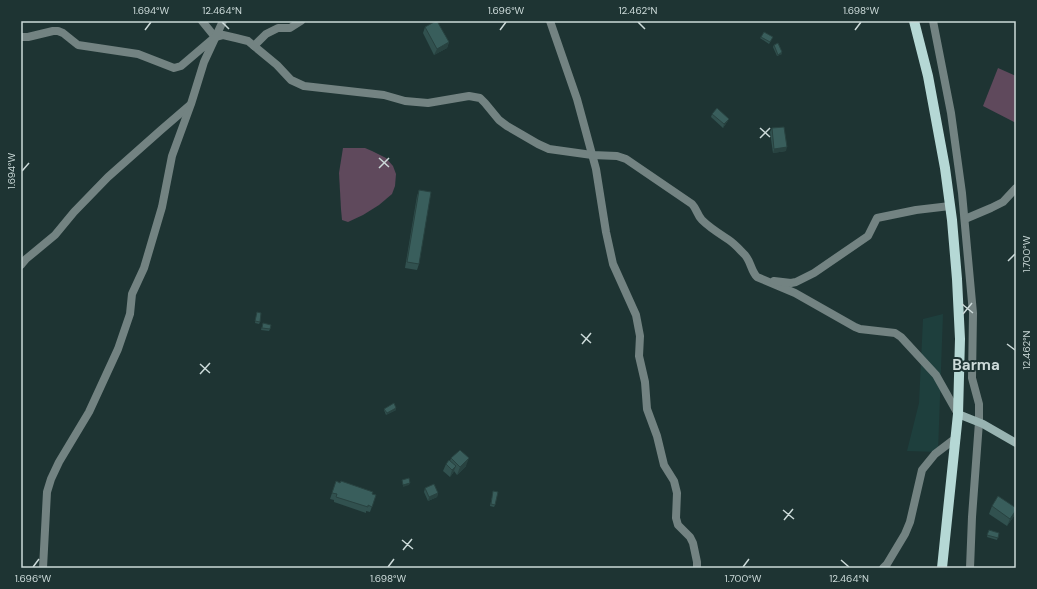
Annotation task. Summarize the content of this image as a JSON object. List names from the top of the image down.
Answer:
{
  "districts": ["Barma"],
  "coordinates": [
    "1.694°W",
    "12.464°N",
    "1.696°W",
    "12.462°N",
    "1.698°W",
    "1.700°W"
  ]
}
